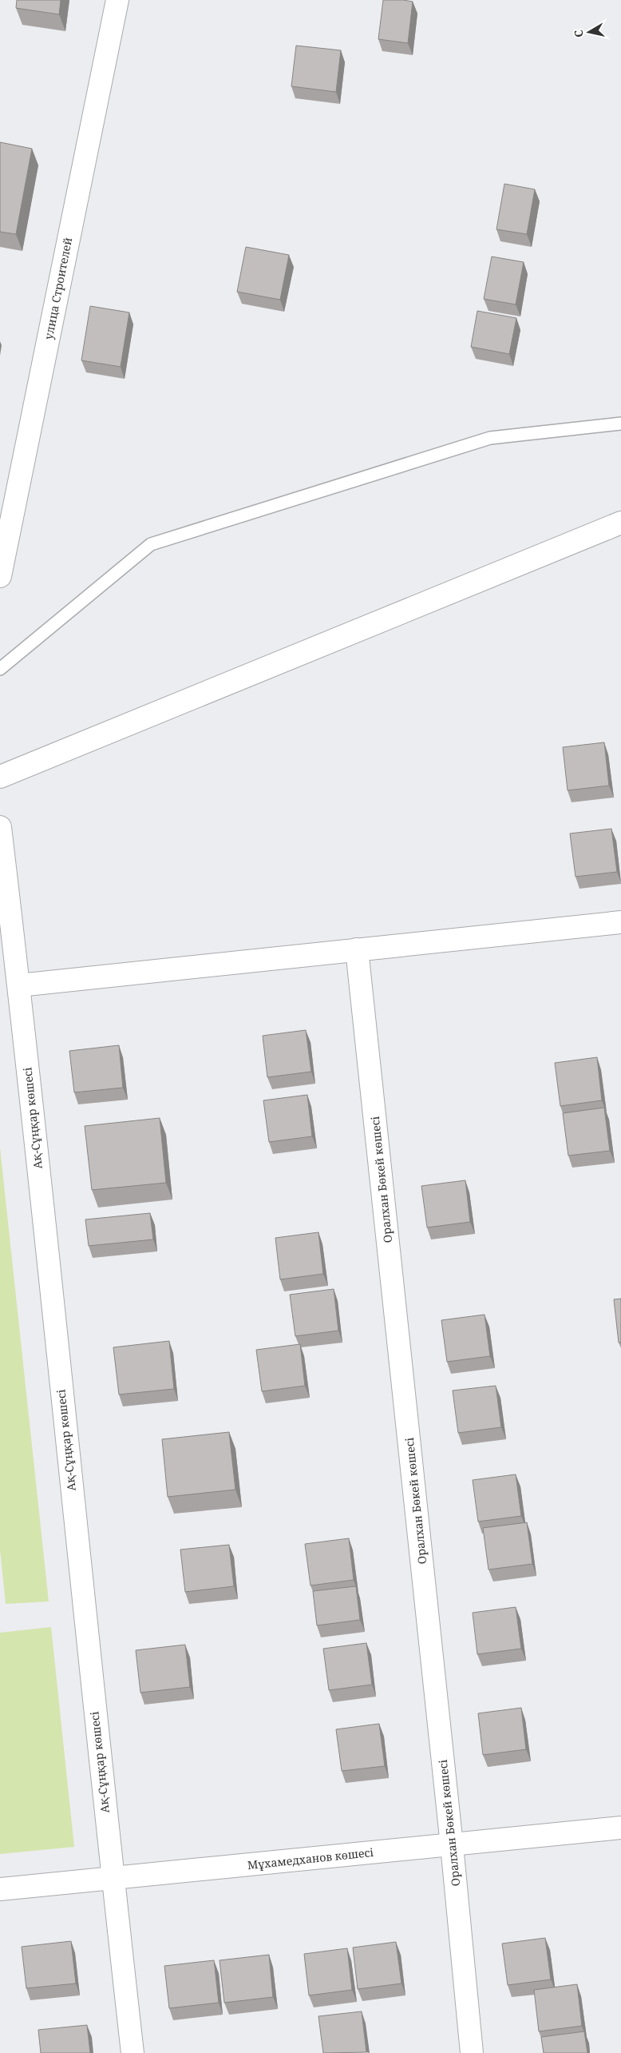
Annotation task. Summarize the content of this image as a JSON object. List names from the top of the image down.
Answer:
{
  "streets": {
    "street": [
      "улица Строителей",
      "Ақ-Сұңқар көшесі",
      "Оралхан Бөкей көшесі",
      "Мұхамедханов көшесі"
    ]
  },
  "crossings": [
    ["Ақ-Сұңқар көшесі", "Мұхамедханов көшесі"],
    ["Оралхан Бөкей көшесі", "Мұхамедханов көшесі"]
  ],
  "north": "left"
}
